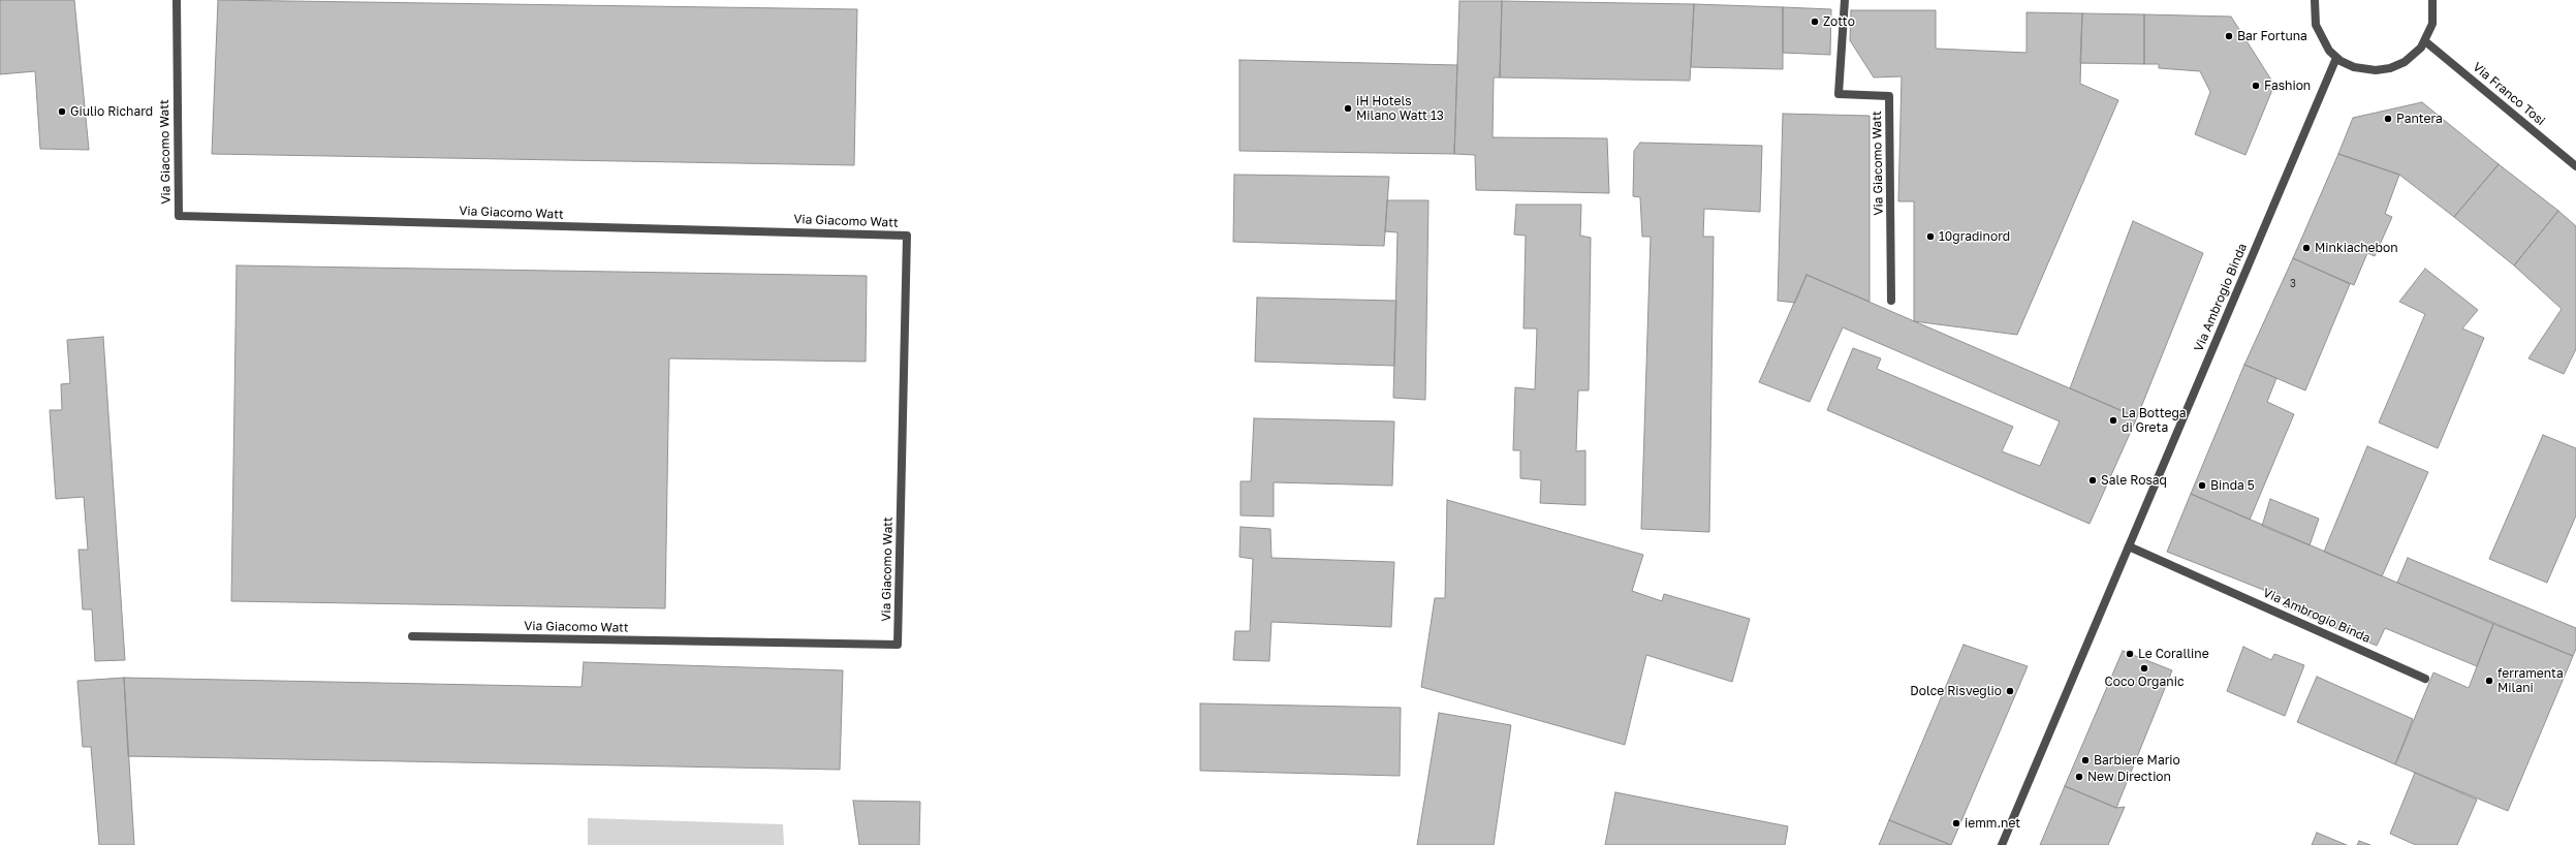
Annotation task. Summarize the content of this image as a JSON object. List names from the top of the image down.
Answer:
{
  "streets": {
    "street": ["Via Franco Tosi", "Via Giacomo Watt", "Via Ambrogio Binda"]
  },
  "places": [
    "Zotto",
    "Bar Fortuna",
    "Fashion",
    "iH Hotels Milano Watt 13",
    "Giulio Richard",
    "Pantera",
    "10gradinord",
    "Minkiachebon",
    "La Bottega di Greta",
    "Sale Rosaq",
    "Binda 5",
    "Le Coralline",
    "Coco Organic",
    "ferramenta Milani",
    "Dolce Risveglio",
    "Barbiere Mario",
    "New Direction",
    "iemm.net"
  ],
  "house_numbers": ["3"]
}
